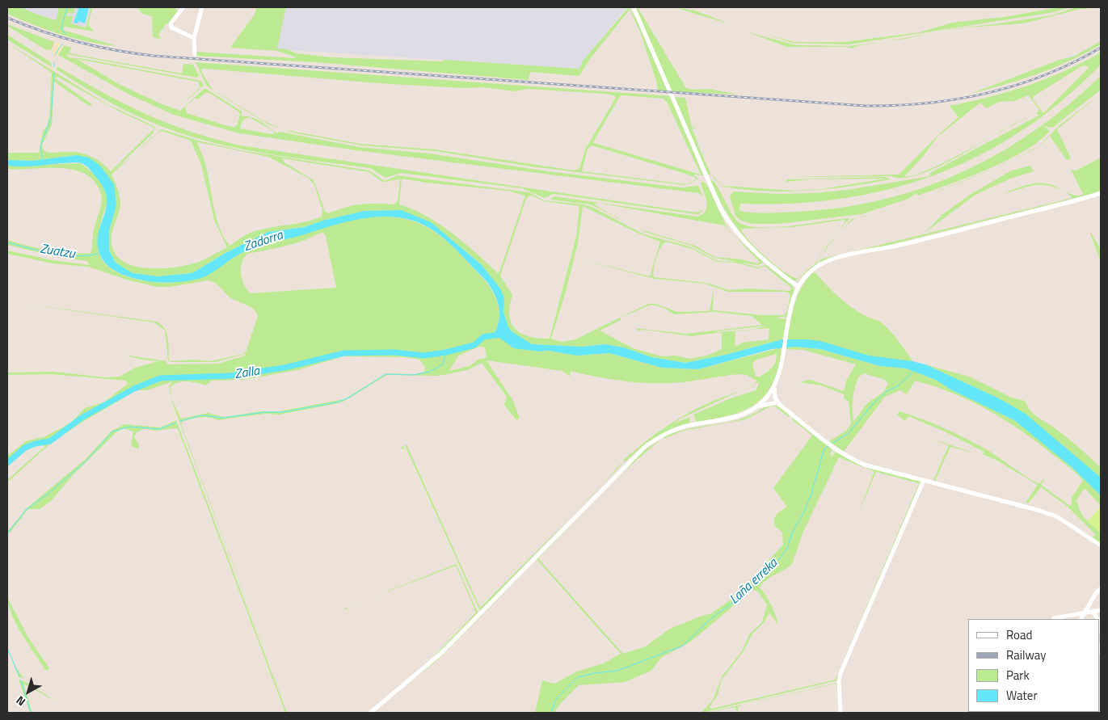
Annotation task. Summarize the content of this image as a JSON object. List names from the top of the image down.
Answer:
{
  "water": [
    "Zadorra",
    "Zuatzu",
    "Zalla",
    "Laña erreka"
  ],
  "legend": [
    "Road",
    "Railway",
    "Park",
    "Water"
  ],
  "north": "bottom left"
}
